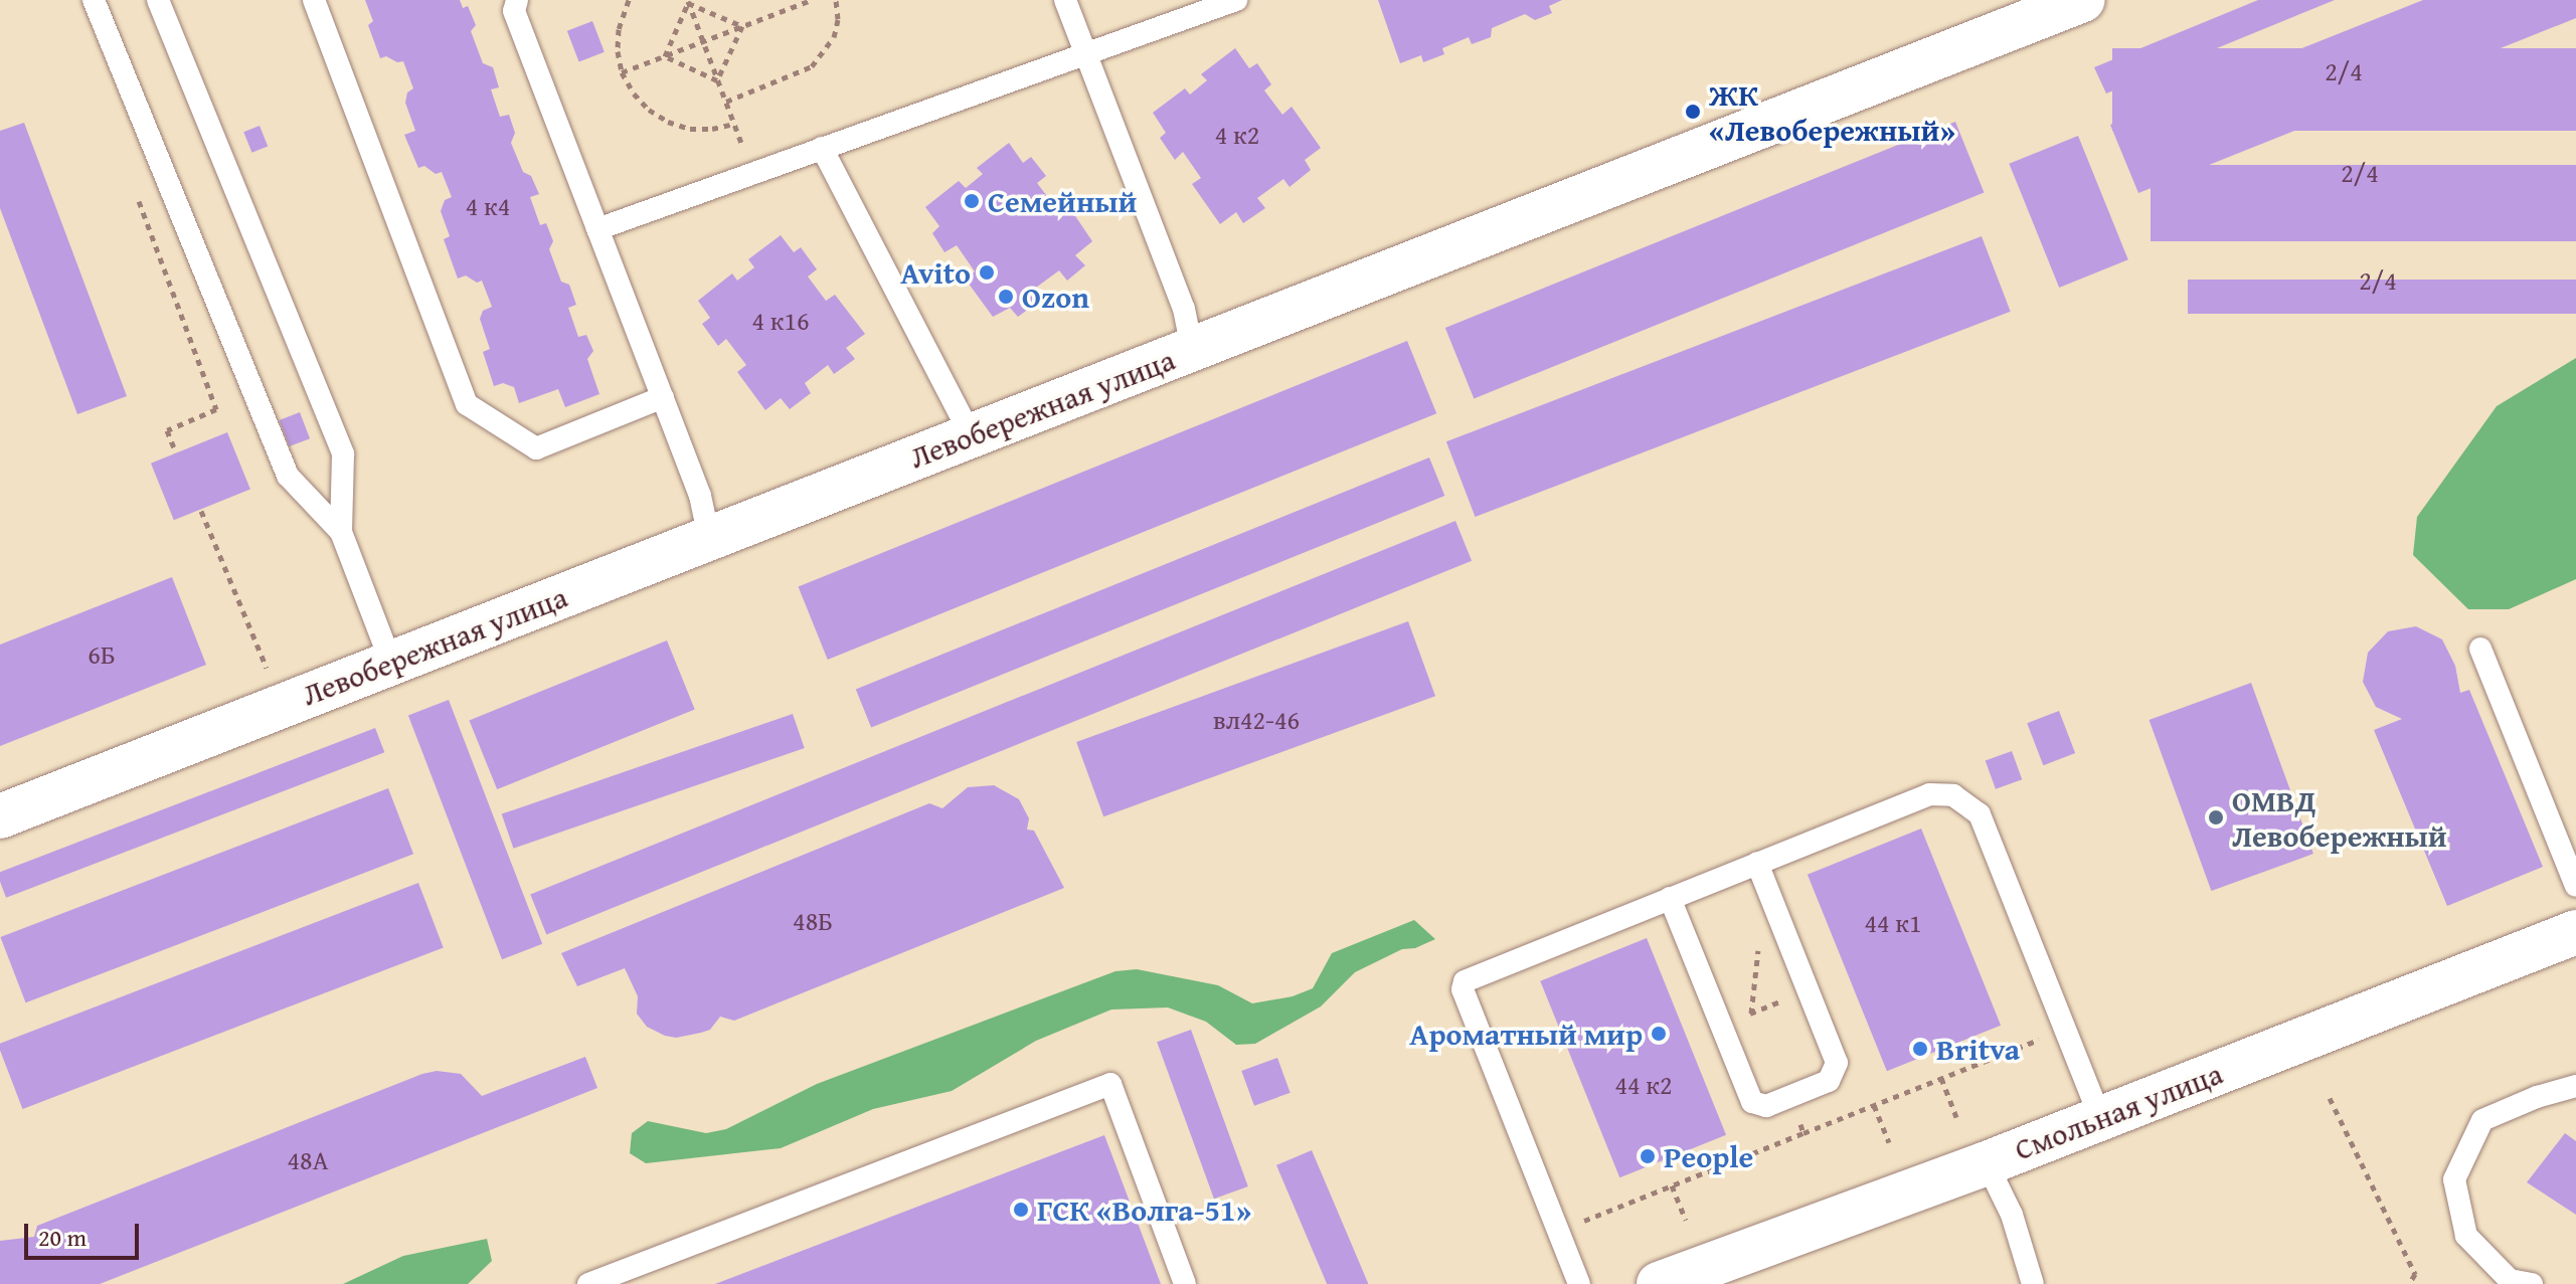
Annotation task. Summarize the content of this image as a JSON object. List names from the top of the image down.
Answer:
{
  "streets": {
    "street": ["Левобережная улица", "Смольная улица"]
  },
  "places": [
    "ЖК «Левобережный»",
    "Семейный",
    "Avito",
    "Ozon",
    "ОМВД Левобережный",
    "Ароматный мир",
    "Britva",
    "People",
    "ГСК «Волга-51»"
  ],
  "house_numbers": [
    "2/4",
    "4 к2",
    "2/4",
    "4 к4",
    "2/4",
    "4 к16",
    "6Б",
    "вл42-46",
    "48Б",
    "44 к1",
    "44 к2",
    "48А"
  ],
  "scale_bar": "20 m"
}
